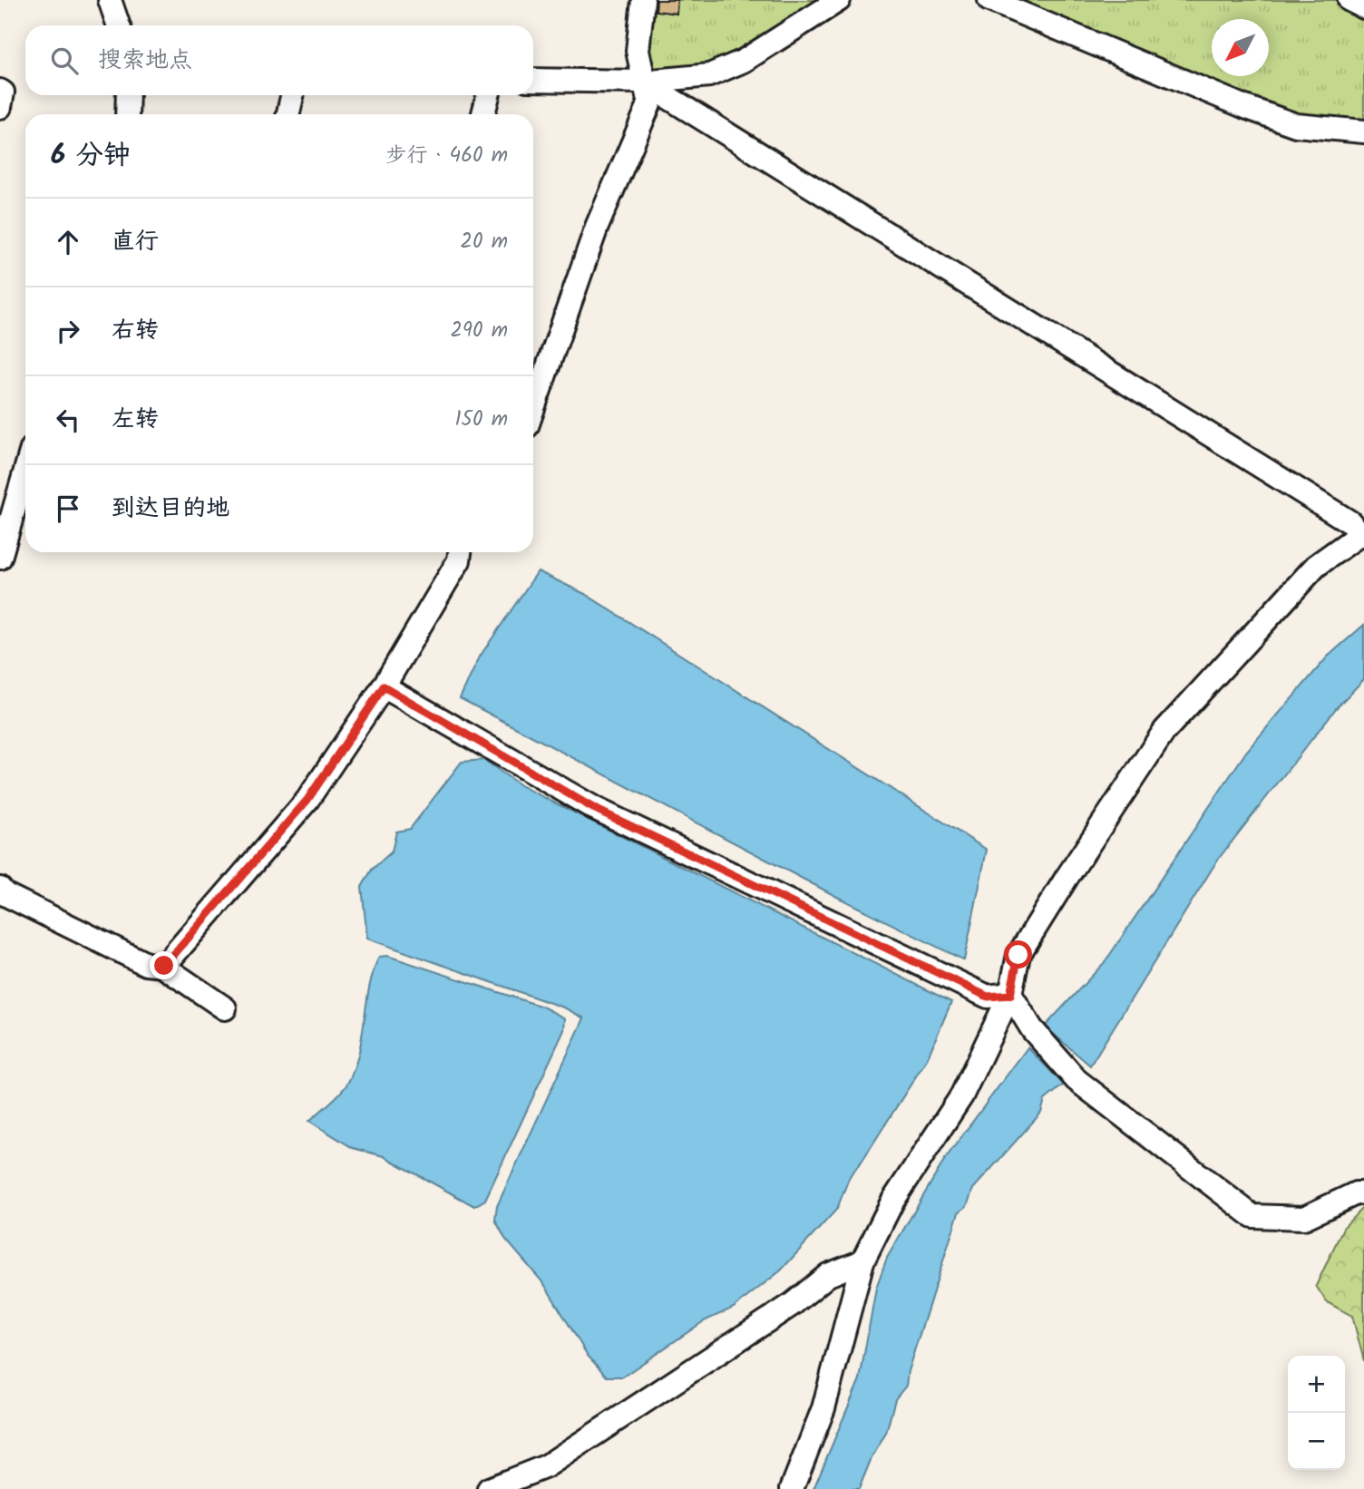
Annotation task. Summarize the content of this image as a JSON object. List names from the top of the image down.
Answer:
{
  "north": "bottom left",
  "page": {
    "search": "搜索地点",
    "heading": ["6 分钟", "步行 · 460 m"],
    "list": [
      ["直行", "20 m"],
      ["右转", "290 m"],
      ["左转", "150 m"],
      "到达目的地"
    ],
    "map_buttons": ["+", "−"]
  }
}
